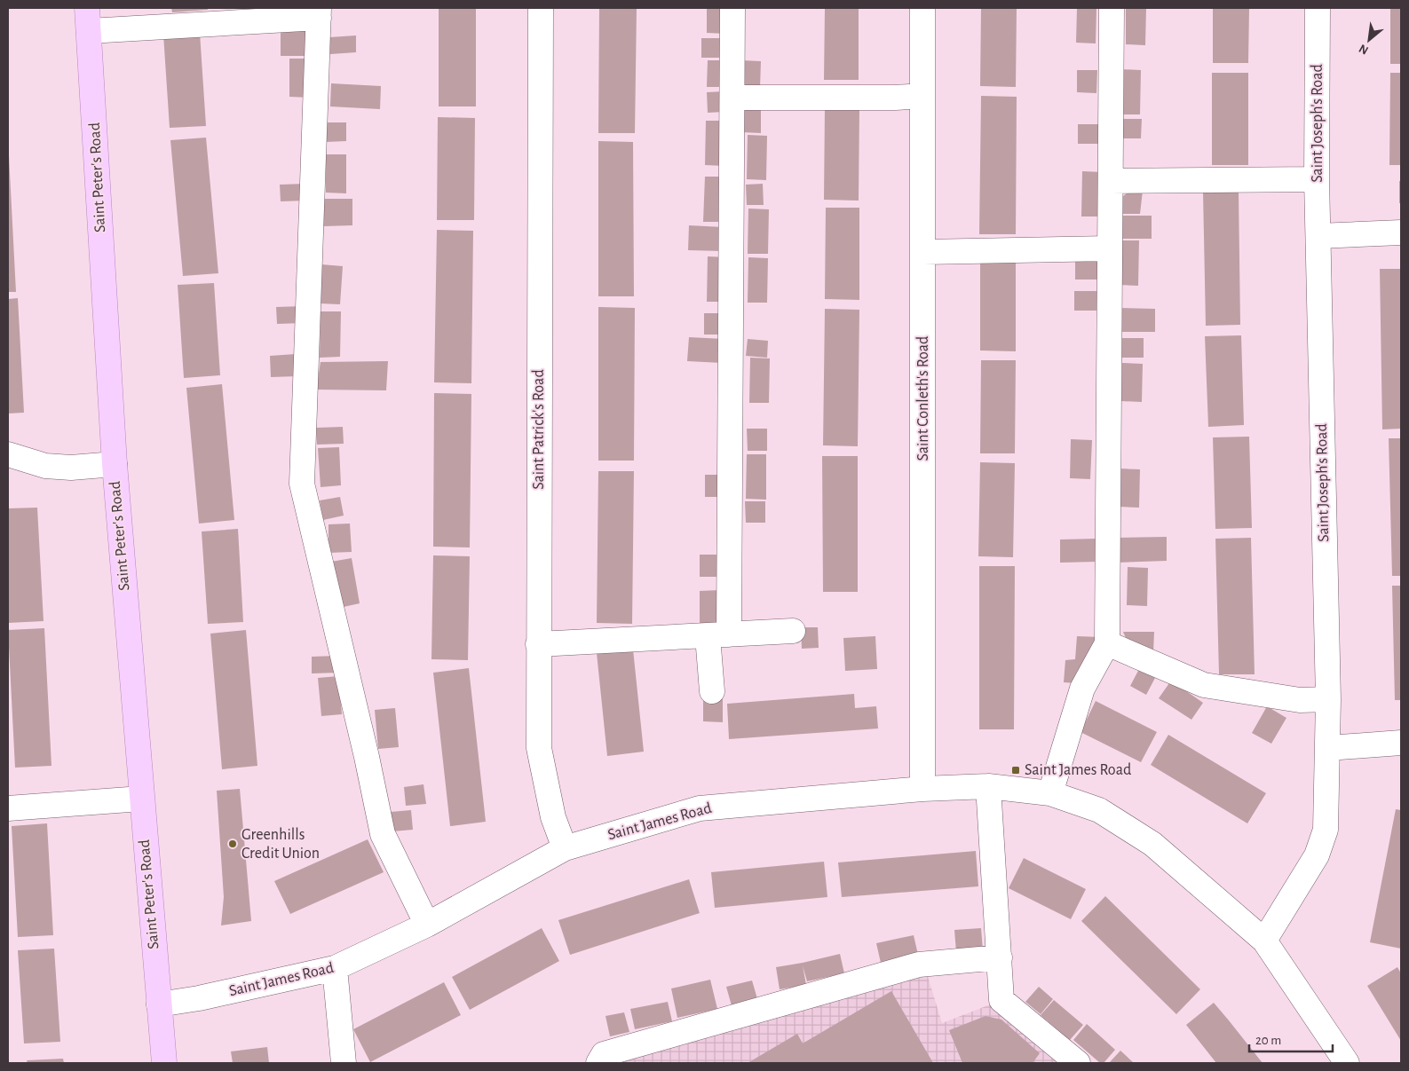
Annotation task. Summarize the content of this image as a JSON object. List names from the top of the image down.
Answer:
{
  "streets": {
    "main road": ["Saint Peter's Road"],
    "street": [
      "Saint Joseph's Road",
      "Saint Conleth's Road",
      "Saint Patrick's Road",
      "Saint James Road"
    ]
  },
  "crossings": [
    ["Saint Joseph's Road", "Saint James Road"],
    ["Saint Peter's Road", "Saint James Road"],
    ["Saint Conleth's Road", "Saint James Road"],
    ["Saint Patrick's Road", "Saint James Road"]
  ],
  "places": {
    "transit": ["Saint James Road"],
    "other": ["Greenhills Credit Union"]
  },
  "scale_bar": "20 m",
  "north": "bottom left"
}
